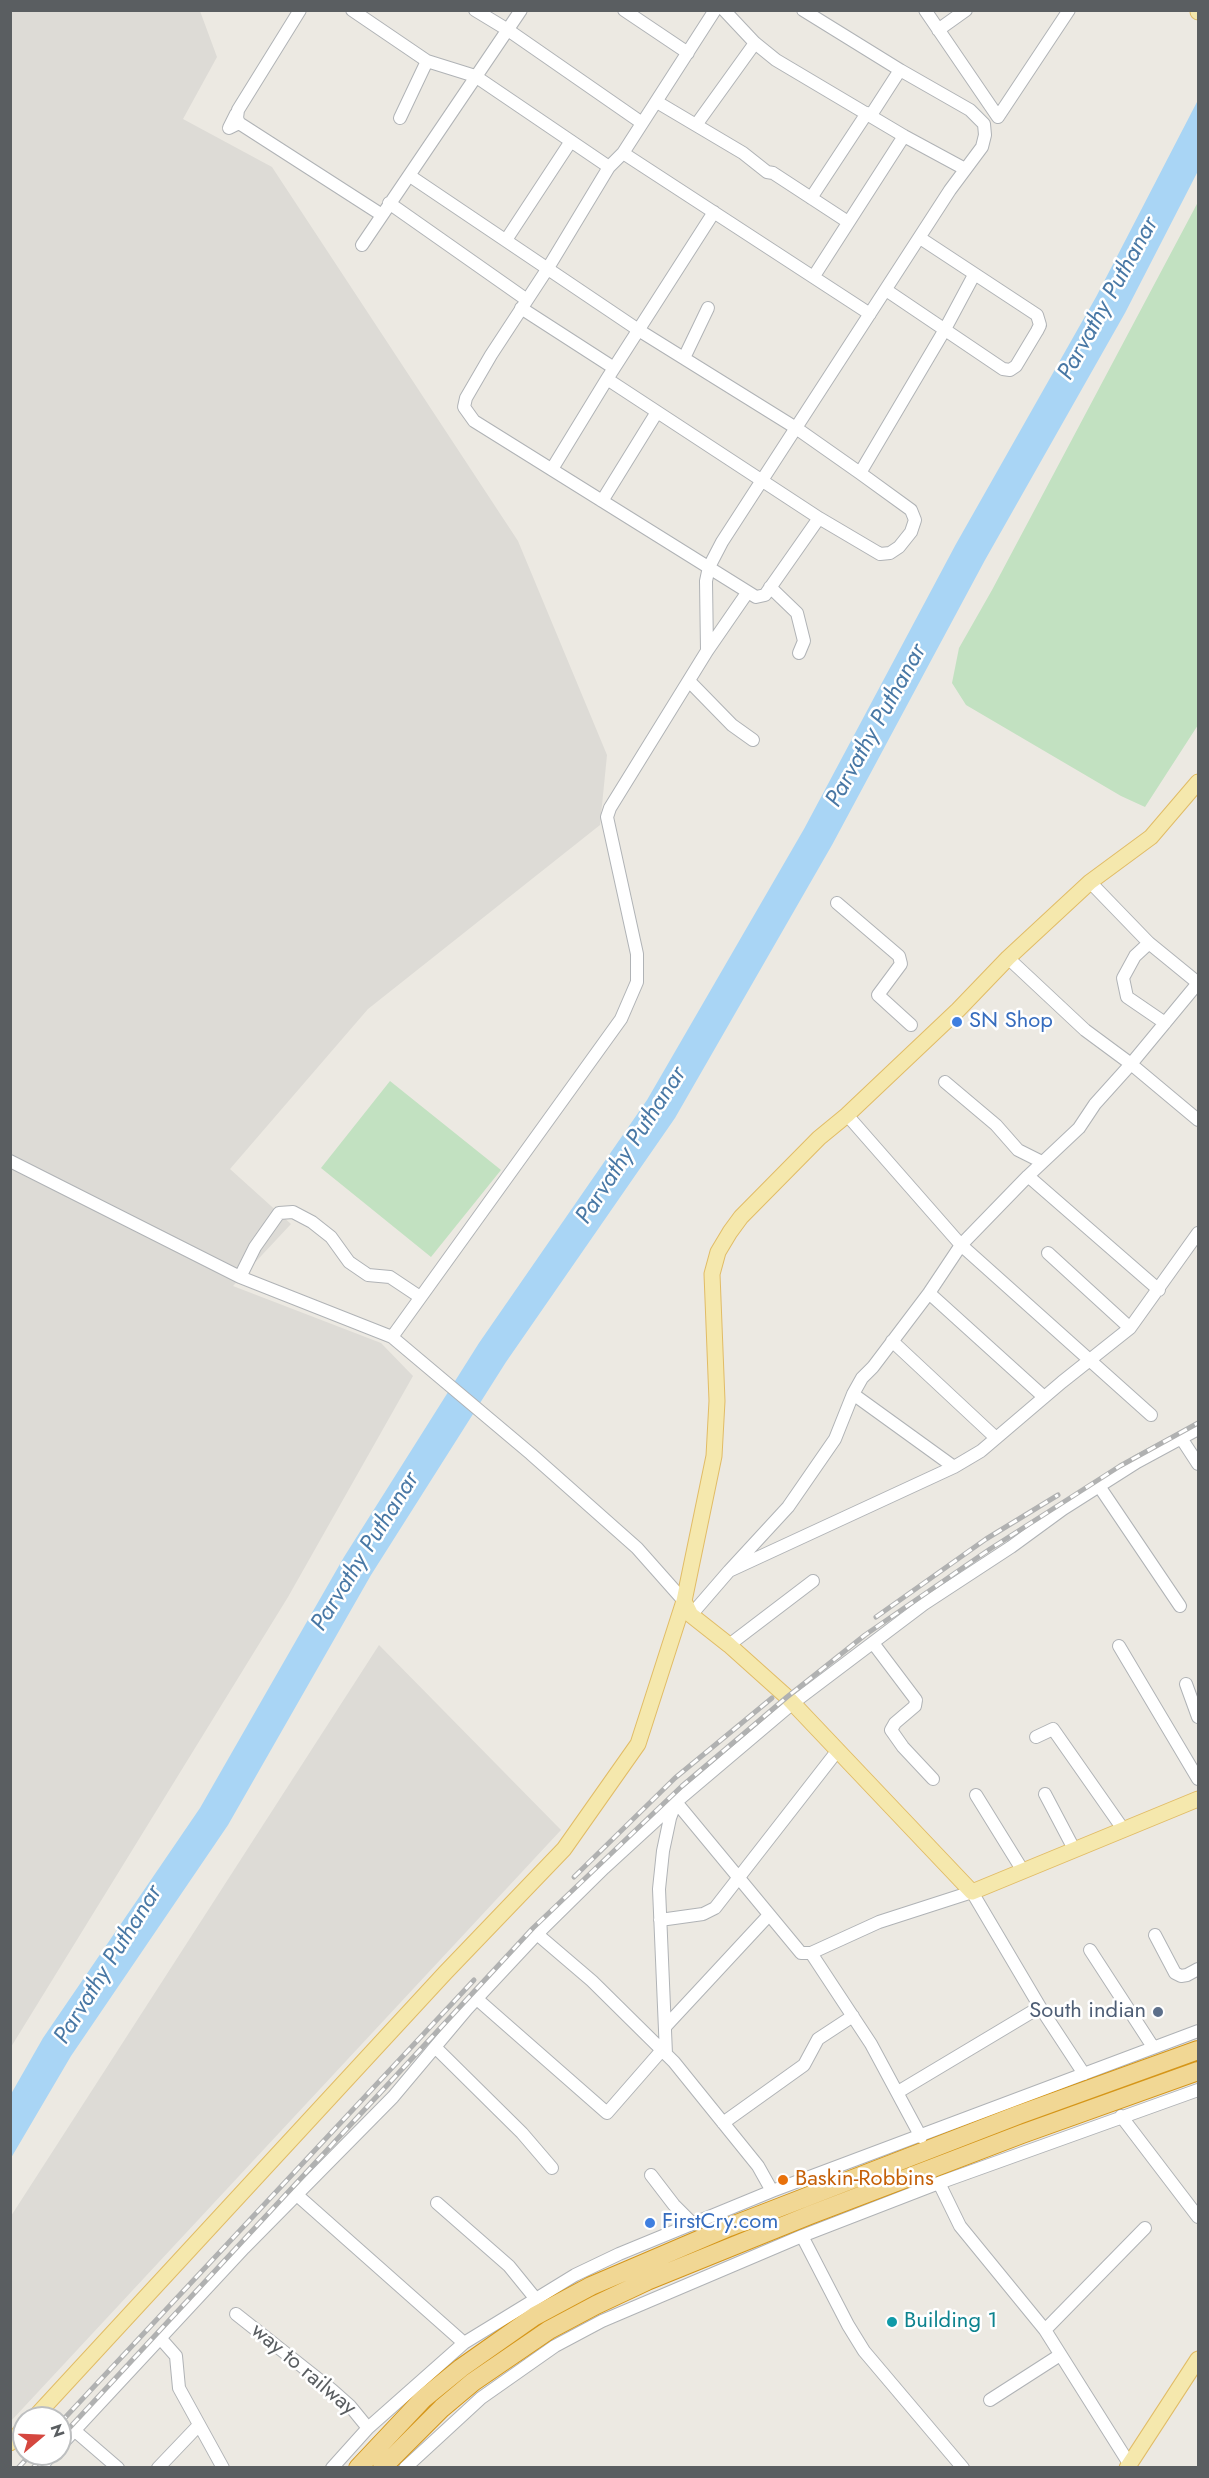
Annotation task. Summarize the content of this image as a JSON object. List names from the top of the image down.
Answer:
{
  "streets": {
    "street": ["way to railway"]
  },
  "water": ["Parvathy Puthanar"],
  "places": [
    "SN Shop",
    "South indian",
    "Baskin-Robbins",
    "FirstCry.com",
    "Building 1"
  ],
  "north": "right"
}
